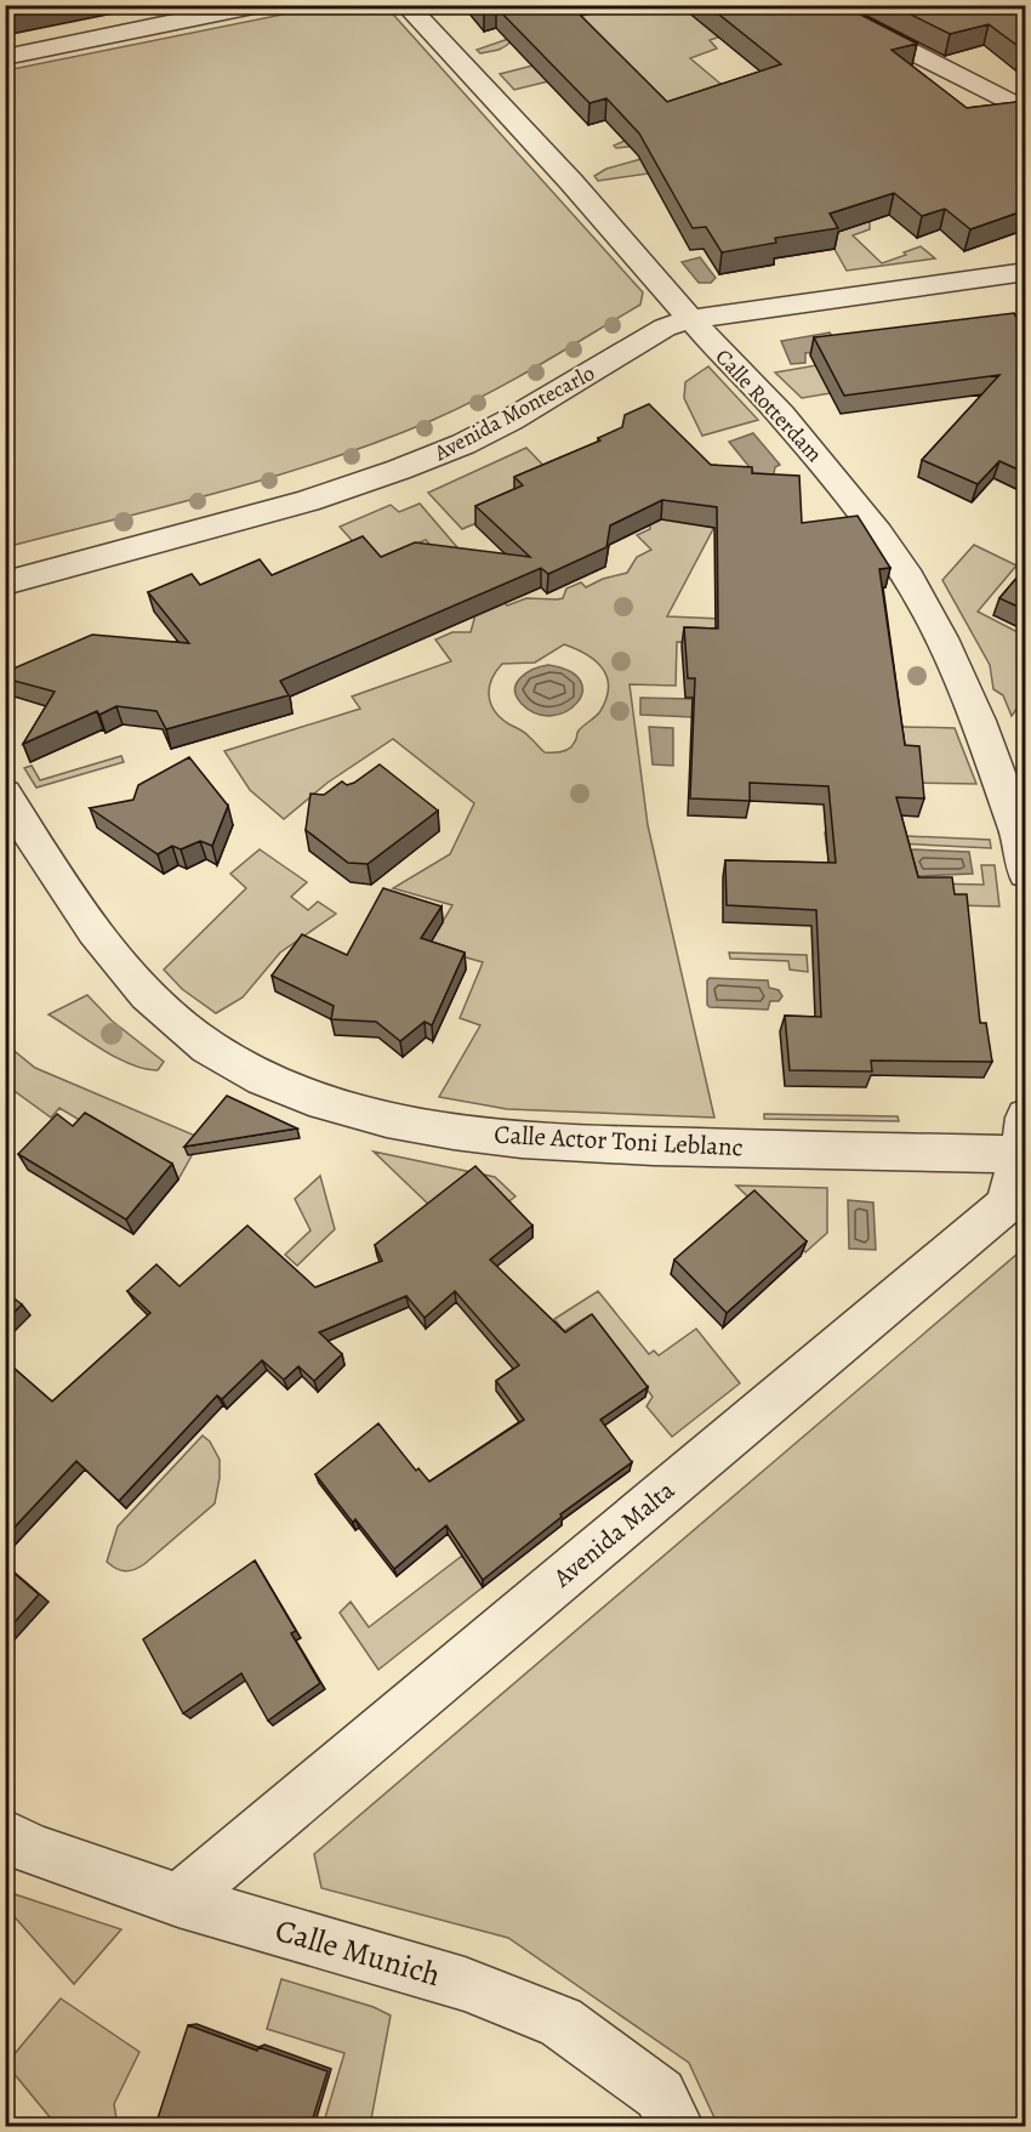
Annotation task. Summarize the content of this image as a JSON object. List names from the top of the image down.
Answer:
{
  "streets": {
    "street": [
      "Calle Rotterdam",
      "Avenida Montecarlo",
      "Calle Actor Toni Leblanc",
      "Avenida Malta",
      "Calle Munich"
    ]
  },
  "crossings": [
    ["Calle Rotterdam", "Avenida Montecarlo"],
    ["Calle Actor Toni Leblanc", "Avenida Malta"],
    ["Avenida Malta", "Calle Munich"]
  ]
}
